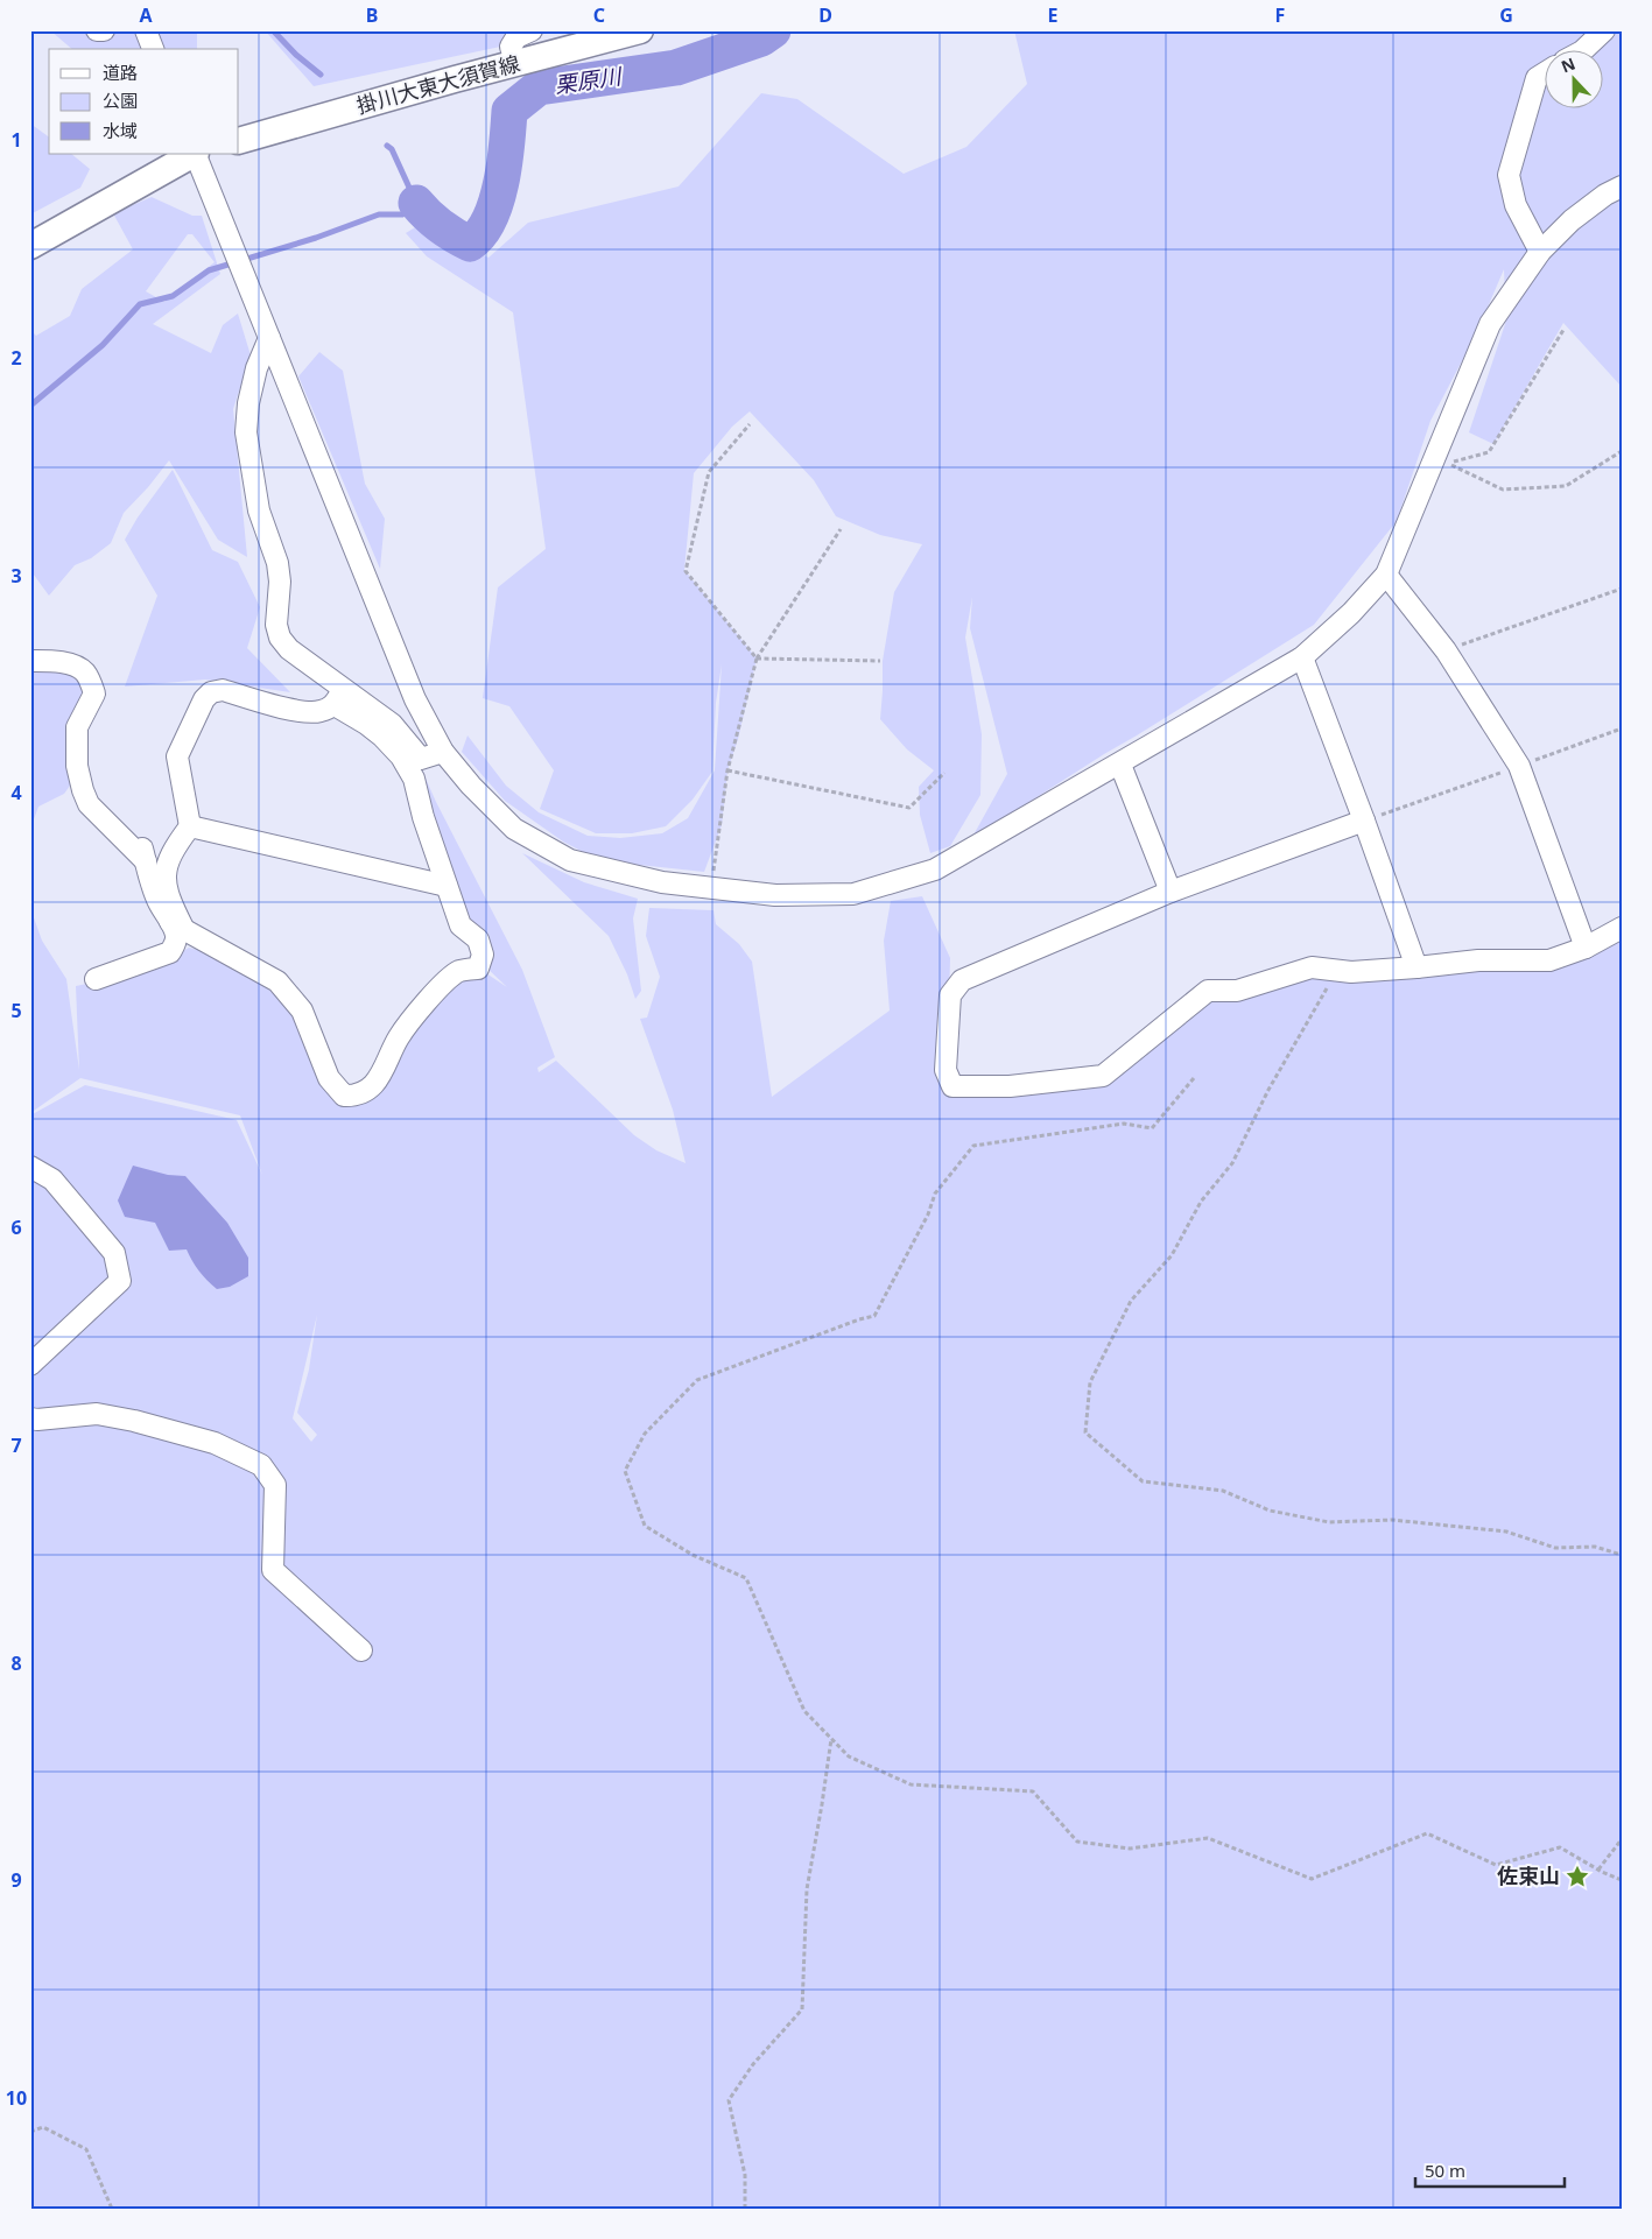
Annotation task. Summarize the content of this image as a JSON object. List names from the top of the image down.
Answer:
{
  "streets": {
    "main road": ["掛川大東大須賀線"]
  },
  "water": ["栗原川"],
  "places": {
    "place": ["佐束山"]
  },
  "legend": ["道路", "公園", "水域"],
  "scale_bar": "50 m",
  "north": "top",
  "grid": {
    "columns": [
      "A",
      "B",
      "C",
      "D",
      "E",
      "F",
      "G"
    ],
    "rows": [
      "1",
      "2",
      "3",
      "4",
      "5",
      "6",
      "7",
      "8",
      "9",
      "10"
    ]
  }
}
